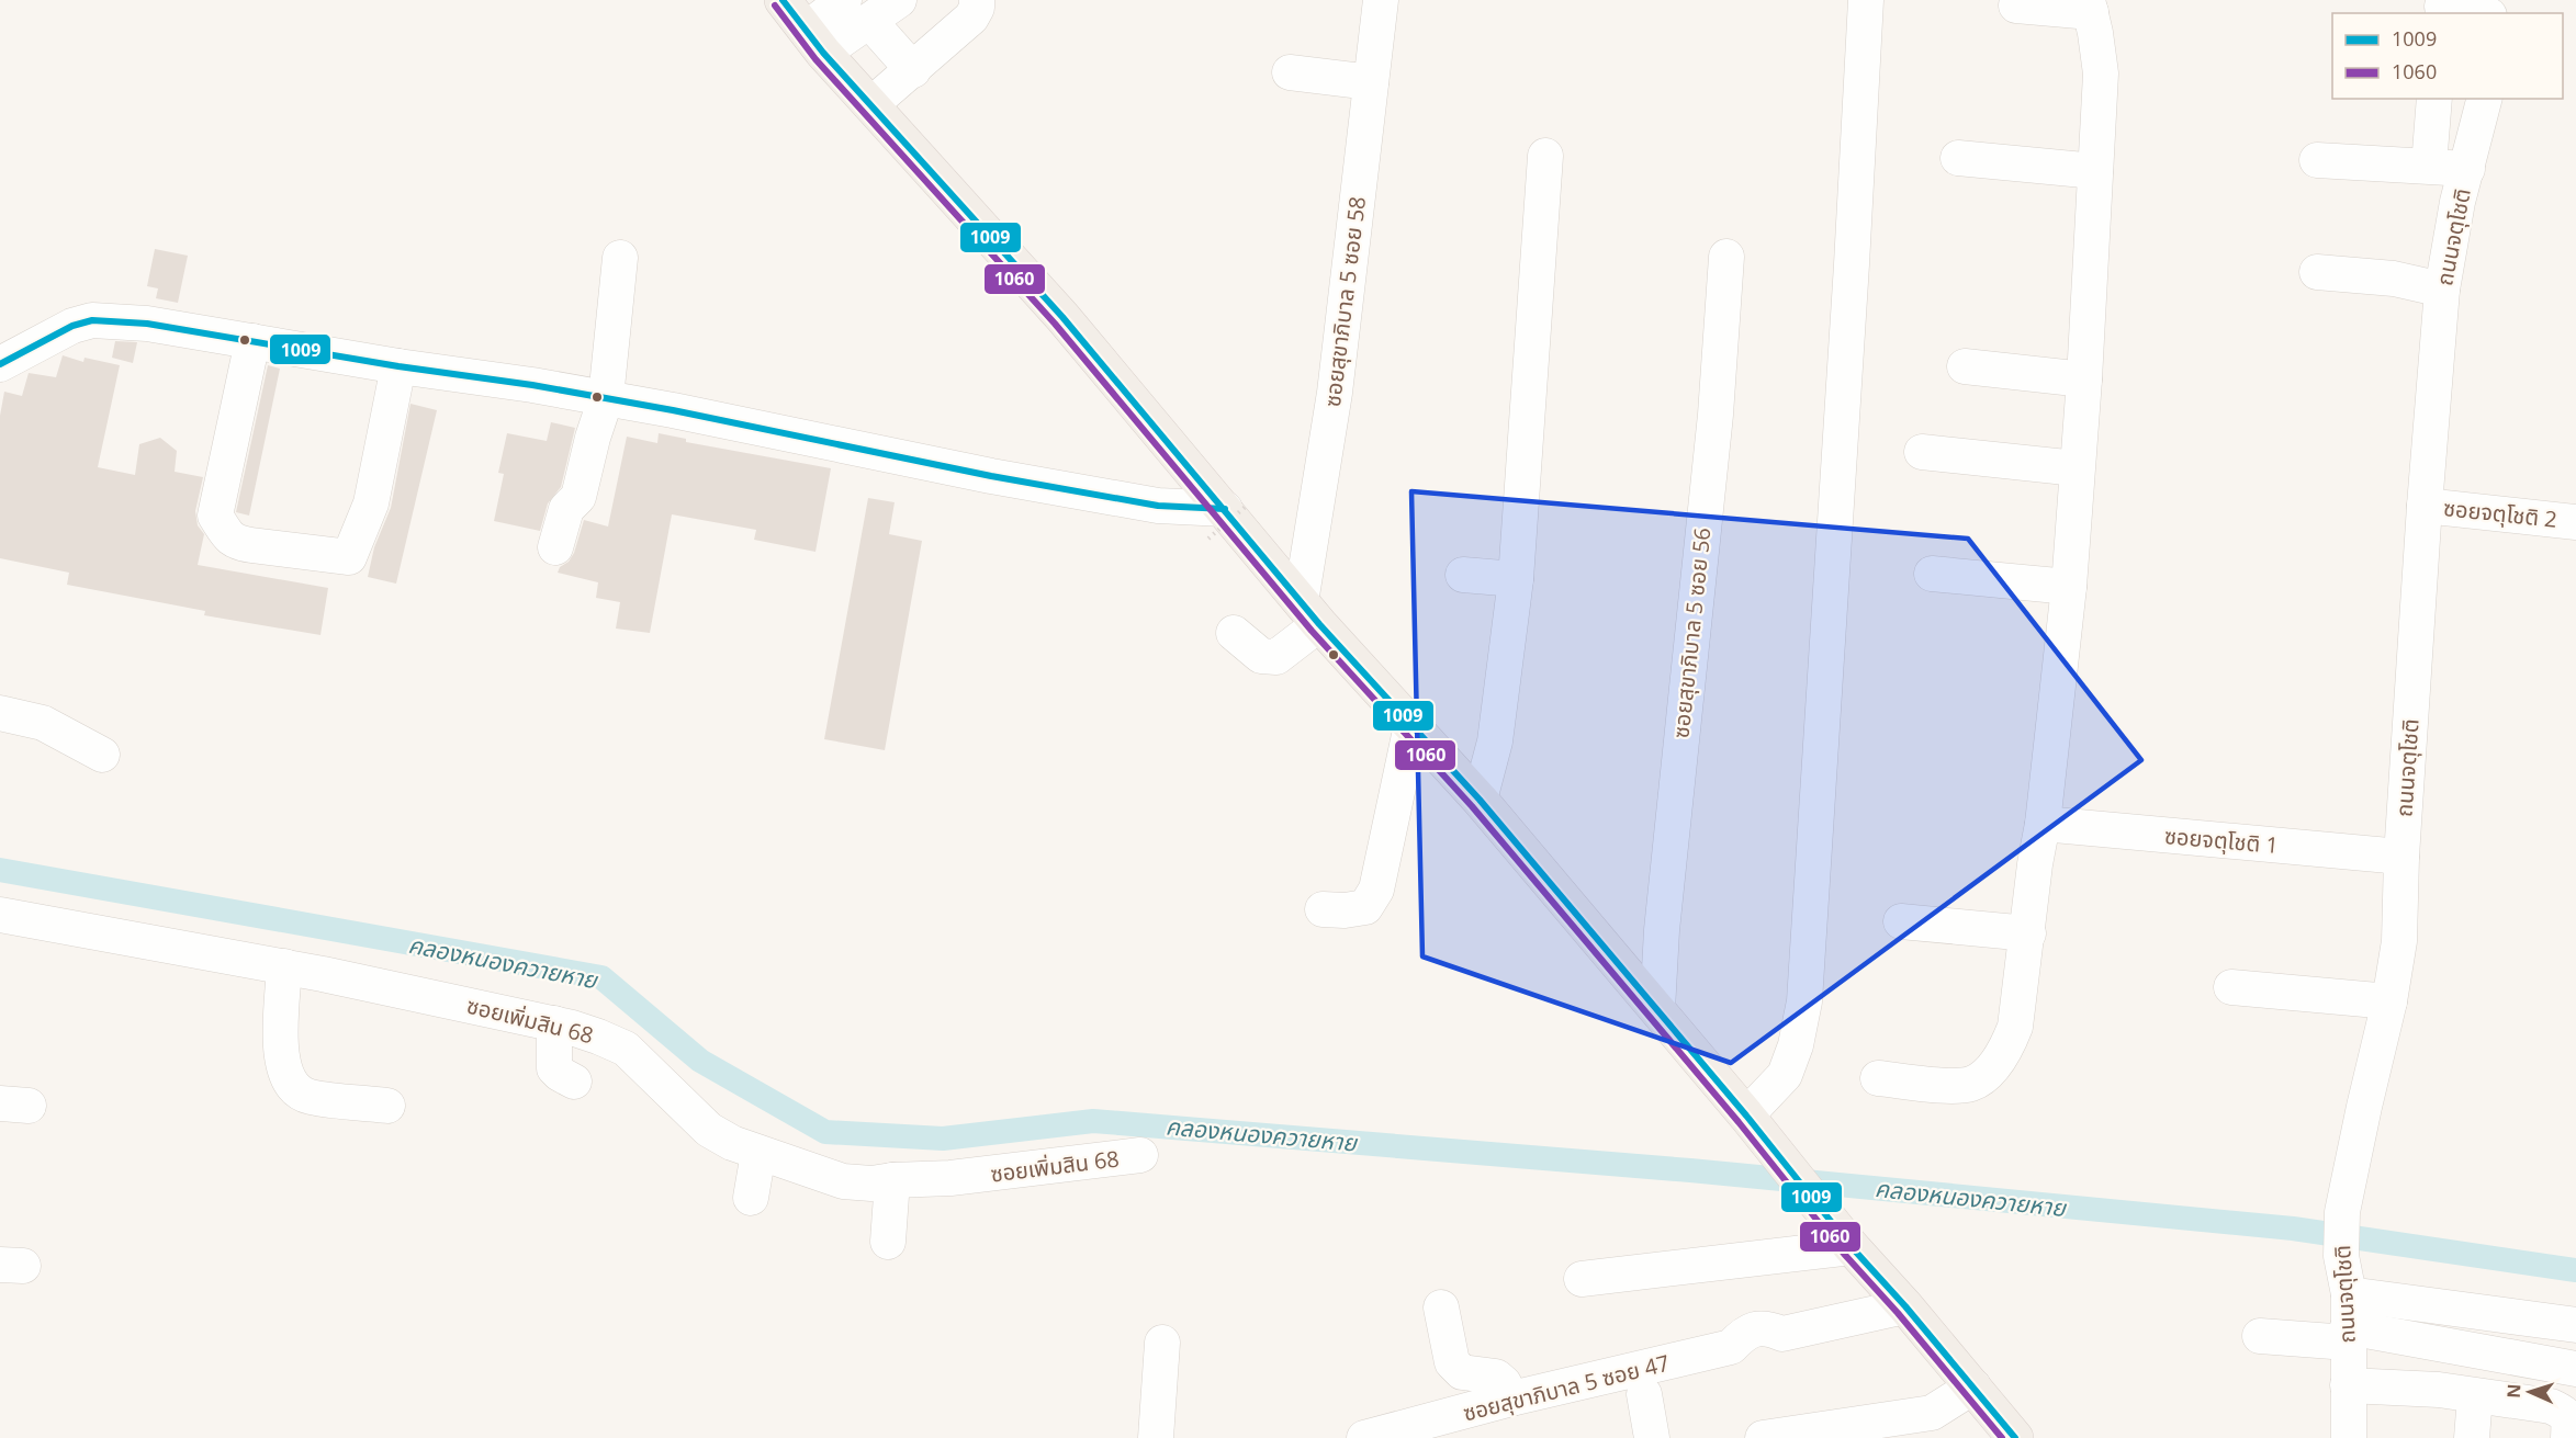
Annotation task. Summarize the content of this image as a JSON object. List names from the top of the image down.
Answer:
{
  "streets": {
    "street": [
      "ถนนจตุโชติ",
      "ซอยสุขาภิบาล 5 ซอย 58",
      "ซอยจตุโชติ 2",
      "ซอยสุขาภิบาล 5 ซอย 56",
      "ซอยจตุโชติ 1",
      "ซอยเพิ่มสิน 68",
      "ซอยสุขาภิบาล 5 ซอย 47"
    ]
  },
  "crossings": [
    ["ถนนจตุโชติ", "ซอยจตุโชติ 2"],
    ["ถนนจตุโชติ", "ซอยจตุโชติ 1"]
  ],
  "water": ["คลองหนองควายหาย"],
  "lines": ["transit line 1009", "transit line 1060"],
  "legend": ["1009", "1060"],
  "north": "left"
}
